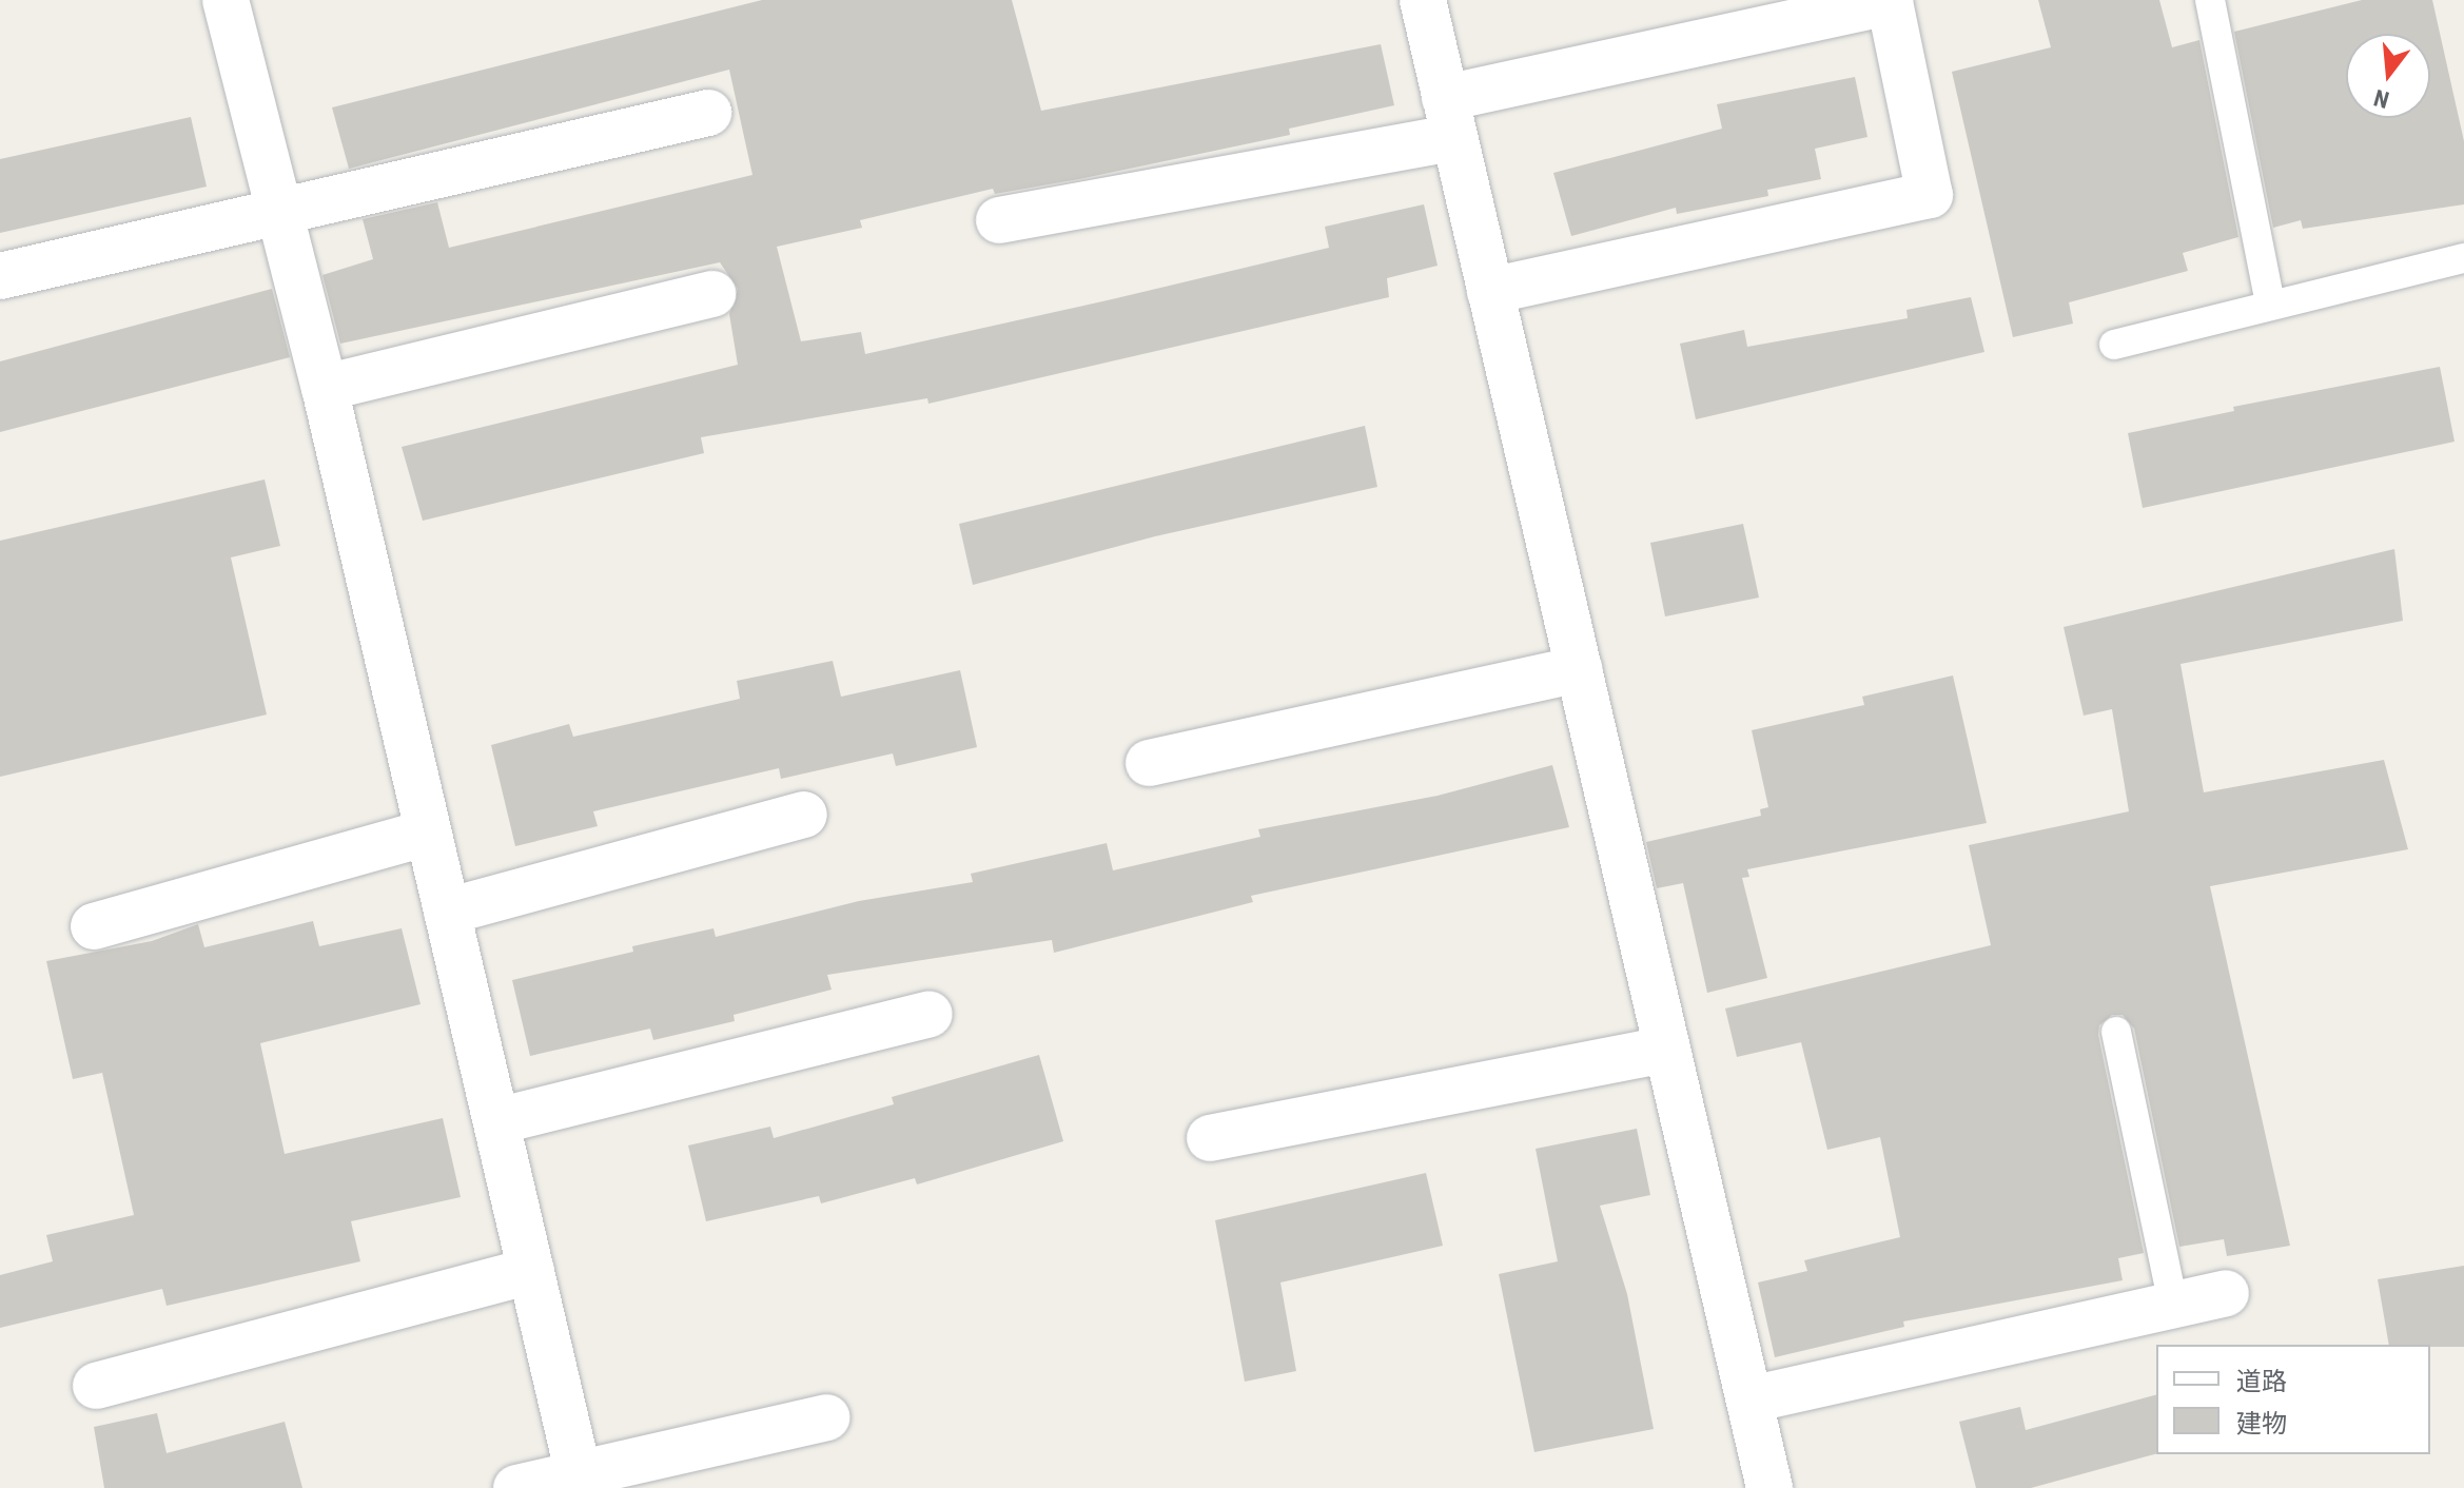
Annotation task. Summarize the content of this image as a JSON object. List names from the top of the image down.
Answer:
{
  "legend": ["道路", "建物"],
  "north": "bottom"
}
